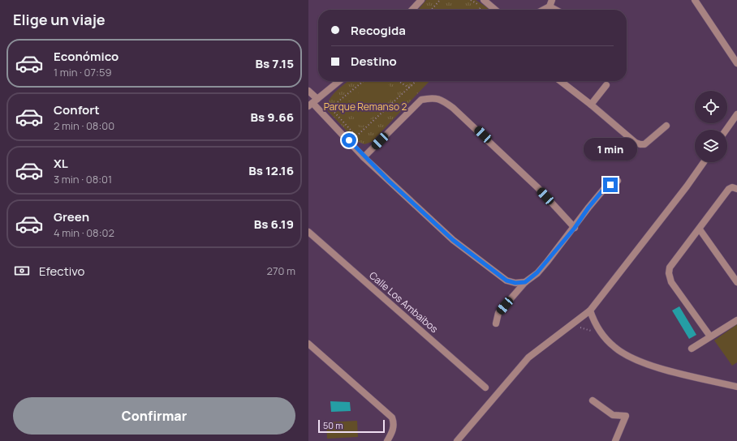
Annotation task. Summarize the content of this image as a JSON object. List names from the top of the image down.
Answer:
{
  "streets": {
    "street": ["Calle Los Ambaibos"]
  },
  "parks": ["Parque Remanso 2"],
  "scale_bar": "50 m",
  "page": {
    "heading": "Elige un viaje",
    "banner": ["Recogida", "Destino"],
    "list": [
      {
        "name": "Económico",
        "note": "1 min · 07:59",
        "value": "Bs 7.15"
      },
      {
        "name": "Confort",
        "note": "2 min · 08:00",
        "value": "Bs 9.66"
      },
      {
        "name": "XL",
        "note": "3 min · 08:01",
        "value": "Bs 12.16"
      },
      {
        "name": "Green",
        "note": "4 min · 08:02",
        "value": "Bs 6.19"
      }
    ],
    "bubble": "1 min",
    "pay": ["Efectivo", "270 m"],
    "buttons": "Confirmar",
    "scale": "50 m"
  }
}
